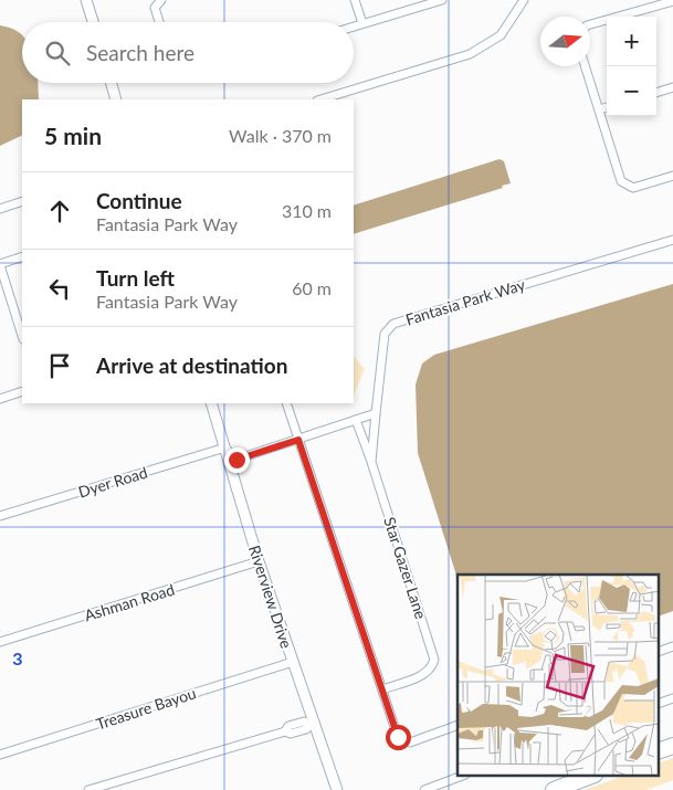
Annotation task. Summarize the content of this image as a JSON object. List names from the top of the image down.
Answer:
{
  "streets": {
    "street": [
      "Fantasia Park Way",
      "Dyer Road",
      "Star Gazer Lane",
      "Riverview Drive",
      "Ashman Road",
      "Treasure Bayou"
    ]
  },
  "crossings": [
    ["Fantasia Park Way", "Star Gazer Lane"],
    ["Dyer Road", "Riverview Drive"],
    ["Riverview Drive", "Ashman Road"],
    ["Riverview Drive", "Treasure Bayou"]
  ],
  "north": "right",
  "page": {
    "map_buttons": ["+", "−"],
    "search": "Search here",
    "heading": ["5 min", "Walk · 370 m"],
    "list": [
      ["Continue", "Fantasia Park Way", "310 m"],
      ["Turn left", "Fantasia Park Way", "60 m"],
      "Arrive at destination"
    ]
  },
  "grid": {
    "rows": ["3"]
  }
}
